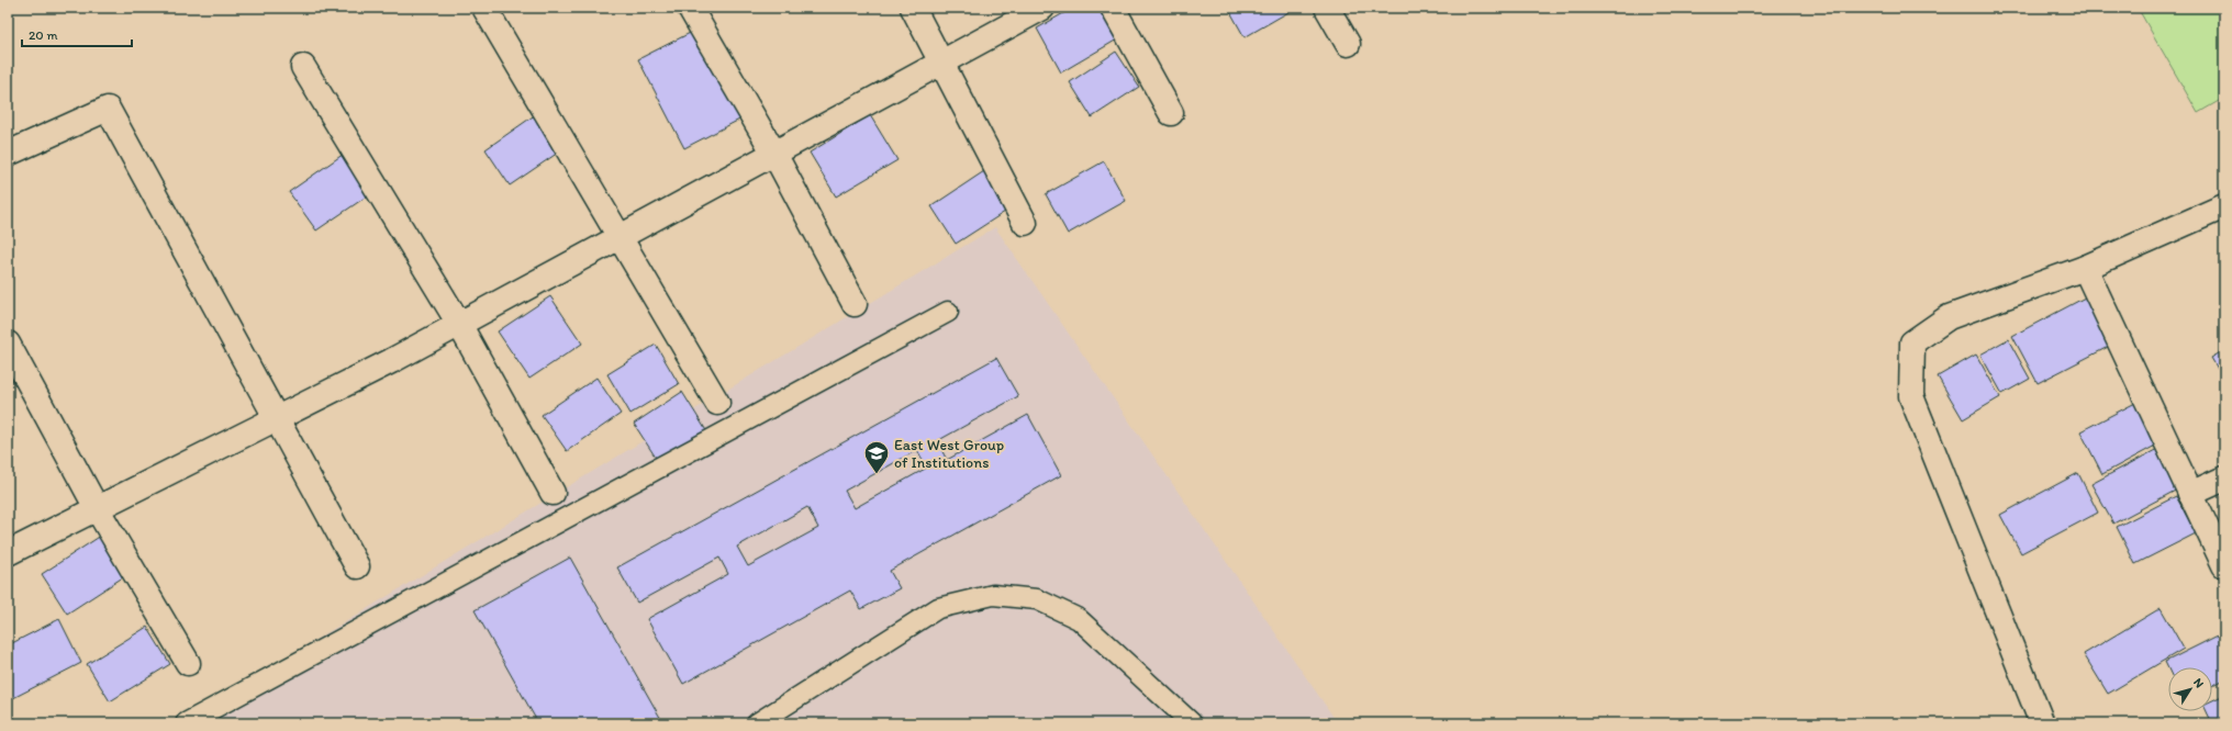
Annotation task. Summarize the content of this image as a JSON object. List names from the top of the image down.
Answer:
{
  "places": {
    "school or university": ["East West Group of Institutions"]
  },
  "scale_bar": "20 m",
  "north": "top right"
}
